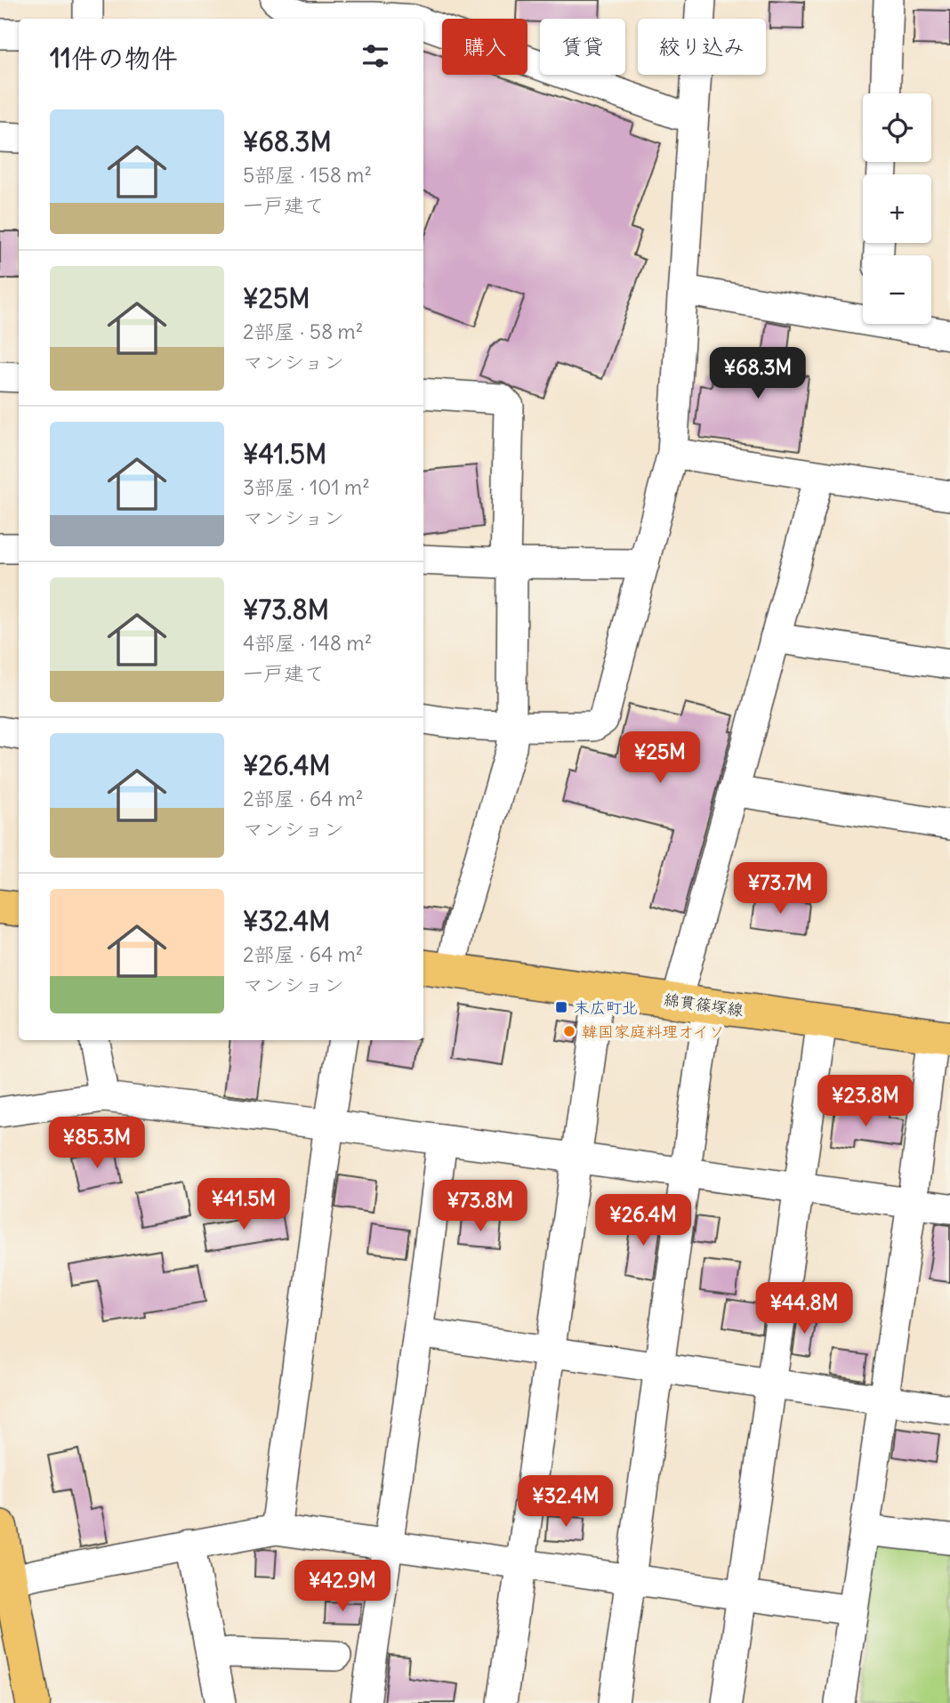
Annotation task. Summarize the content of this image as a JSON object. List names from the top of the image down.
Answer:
{
  "streets": {
    "main road": ["綿貫篠塚線"]
  },
  "places": {
    "transit": ["末広町北"],
    "other": ["韓国家庭料理オイソ"]
  },
  "page": {
    "chip": ["購入", "賃貸", "絞り込み"],
    "heading": "11件の物件",
    "map_buttons": ["+", "−"],
    "list": [
      {
        "name": "¥68.3M",
        "note": "5部屋 · 158 m² · 一戸建て"
      },
      {
        "name": "¥25M",
        "note": "2部屋 · 58 m² · マンション"
      },
      {
        "name": "¥41.5M",
        "note": "3部屋 · 101 m² · マンション"
      },
      {
        "name": "¥73.8M",
        "note": "4部屋 · 148 m² · 一戸建て"
      },
      {
        "name": "¥26.4M",
        "note": "2部屋 · 64 m² · マンション"
      },
      {
        "name": "¥32.4M",
        "note": "2部屋 · 64 m² · マンション"
      }
    ],
    "price": [
      "¥68.3M",
      "¥25M",
      "¥73.7M",
      "¥23.8M",
      "¥85.3M",
      "¥41.5M",
      "¥73.8M",
      "¥26.4M",
      "¥44.8M",
      "¥32.4M",
      "¥42.9M"
    ]
  }
}
